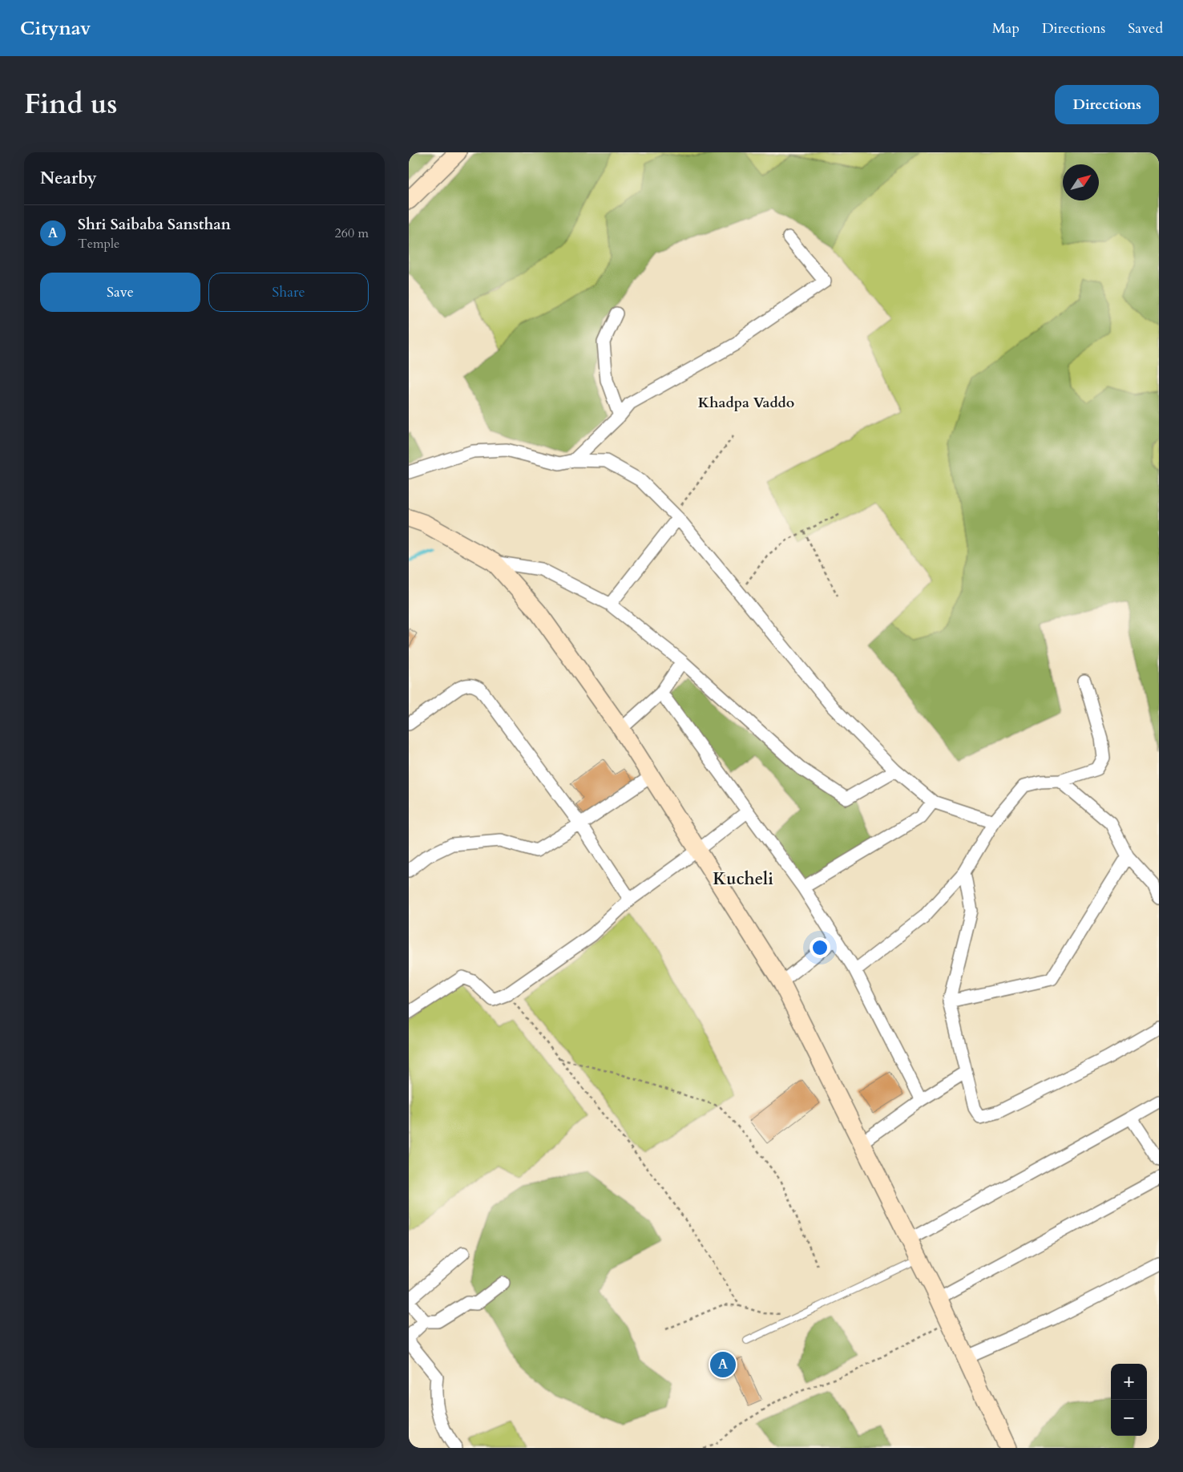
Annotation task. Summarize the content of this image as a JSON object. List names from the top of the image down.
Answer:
{
  "districts": ["Khadpa Vaddo", "Kucheli"],
  "north": "top right",
  "page": {
    "header": "Citynav",
    "nav": ["Map", "Directions", "Saved"],
    "title": "Find us",
    "buttons": [
      "Directions",
      ["Save", "Share"]
    ],
    "heading": "Nearby",
    "list": [
      {
        "mark": "A",
        "name": "Shri Saibaba Sansthan",
        "note": "Temple",
        "value": "260 m"
      }
    ],
    "pins": "A",
    "map_buttons": ["+", "−"]
  }
}
